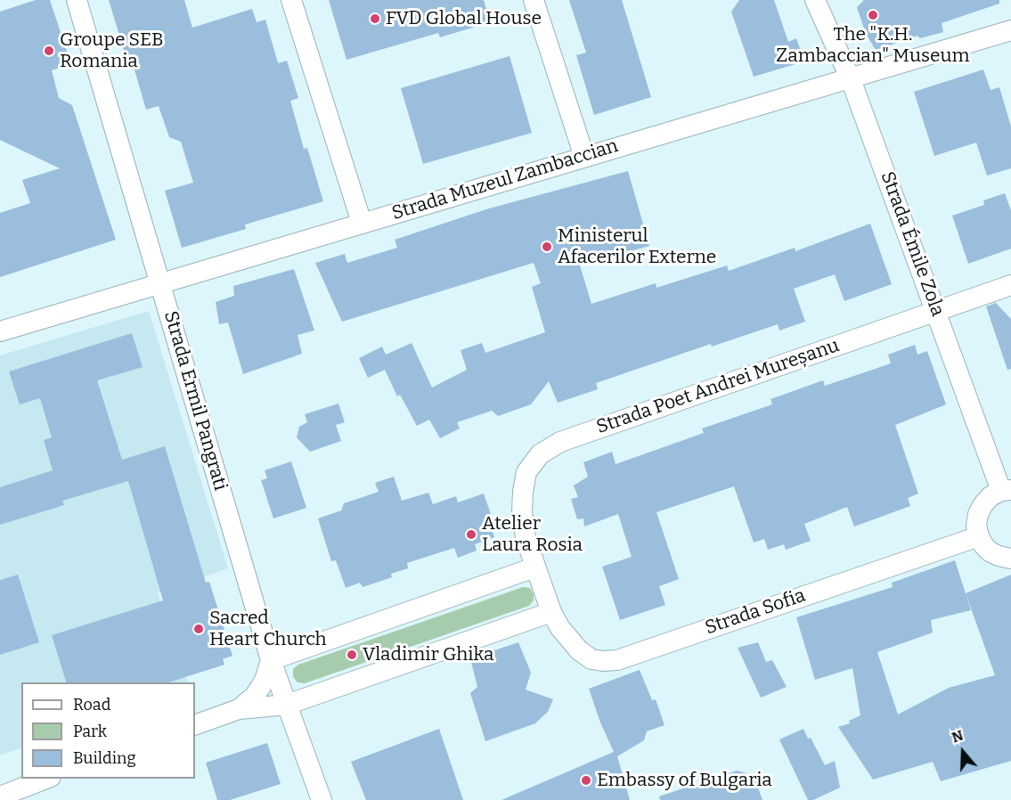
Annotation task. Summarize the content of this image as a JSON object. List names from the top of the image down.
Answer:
{
  "streets": {
    "street": [
      "Strada Muzeul Zambaccian",
      "Strada Émile Zola",
      "Strada Poet Andrei Mureșanu",
      "Strada Ermil Pangrati",
      "Strada Sofia"
    ]
  },
  "crossings": [
    ["Strada Muzeul Zambaccian", "Strada Émile Zola"],
    ["Strada Muzeul Zambaccian", "Strada Ermil Pangrati"],
    ["Strada Émile Zola", "Strada Poet Andrei Mureșanu"],
    ["Strada Poet Andrei Mureșanu", "Strada Sofia"]
  ],
  "places": [
    "The \"K.H. Zambaccian\" Museum",
    "FVD Global House",
    "Groupe SEB Romania",
    "Ministerul Afacerilor Externe",
    "Atelier Laura Rosia",
    "Sacred Heart Church",
    "Vladimir Ghika",
    "Embassy of Bulgaria"
  ],
  "legend": ["Road", "Park", "Building"],
  "north": "top"
}
